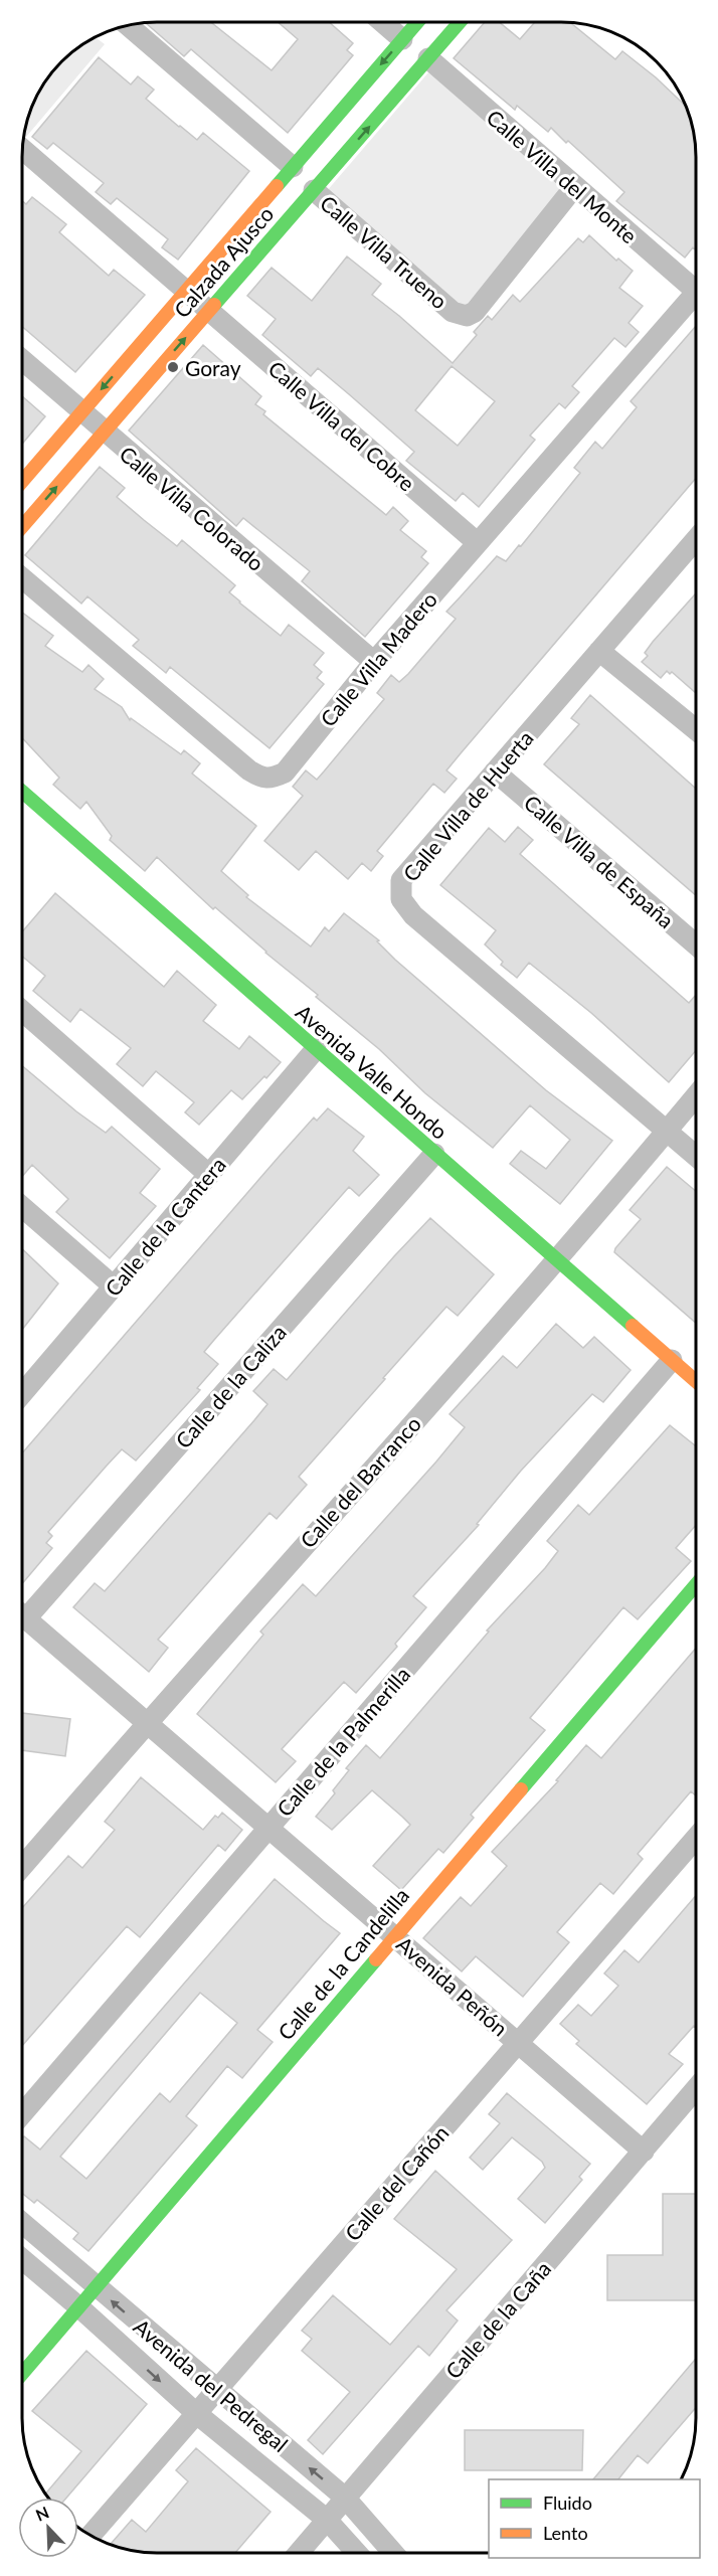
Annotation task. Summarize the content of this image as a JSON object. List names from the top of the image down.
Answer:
{
  "streets": {
    "street": [
      "Calle Villa del Monte",
      "Calle Villa Trueno",
      "Calzada Ajusco",
      "Calle Villa del Cobre",
      "Calle Villa Colorado",
      "Calle Villa Madero",
      "Calle Villa de Huerta",
      "Calle Villa de España",
      "Avenida Valle Hondo",
      "Calle de la Cantera",
      "Calle de la Caliza",
      "Calle del Barranco",
      "Calle de la Palmerilla",
      "Calle de la Candelilla",
      "Avenida Peñón",
      "Calle del Cañón",
      "Calle de la Caña",
      "Avenida del Pedregal"
    ]
  },
  "crossings": [
    ["Calle Villa del Monte", "Calle Villa Trueno"],
    ["Calle Villa del Monte", "Calzada Ajusco"],
    ["Calle Villa Trueno", "Calzada Ajusco"],
    ["Calzada Ajusco", "Calle Villa del Cobre"],
    ["Calzada Ajusco", "Calle Villa Colorado"],
    ["Calle Villa del Cobre", "Calle Villa Madero"],
    ["Calle Villa Colorado", "Calle Villa Madero"],
    ["Calle Villa de Huerta", "Calle Villa de España"],
    ["Calle Villa de Huerta", "Calle del Barranco"],
    ["Avenida Valle Hondo", "Calle de la Cantera"],
    ["Avenida Valle Hondo", "Calle de la Caliza"],
    ["Avenida Valle Hondo", "Calle del Barranco"],
    ["Avenida Valle Hondo", "Calle de la Palmerilla"],
    ["Calle del Barranco", "Avenida Peñón"],
    ["Calle de la Palmerilla", "Avenida Peñón"],
    ["Calle de la Candelilla", "Avenida Peñón"],
    ["Calle de la Candelilla", "Avenida del Pedregal"],
    ["Avenida Peñón", "Calle del Cañón"],
    ["Avenida Peñón", "Calle de la Caña"],
    ["Calle del Cañón", "Avenida del Pedregal"],
    ["Calle de la Caña", "Avenida del Pedregal"]
  ],
  "places": ["Goray"],
  "legend": ["Fluido", "Lento"],
  "north": "top left"
}
